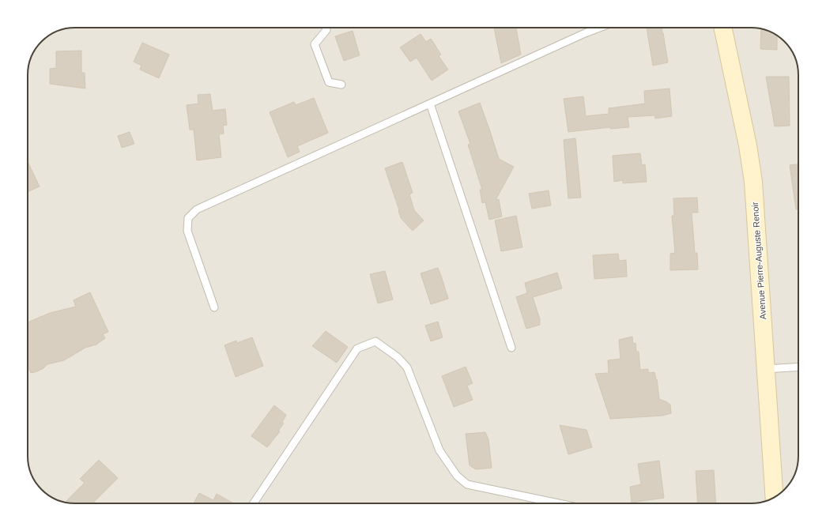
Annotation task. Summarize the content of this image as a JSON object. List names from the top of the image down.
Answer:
{
  "streets": {
    "main road": ["Avenue Pierre-Auguste Renoir"]
  }
}
